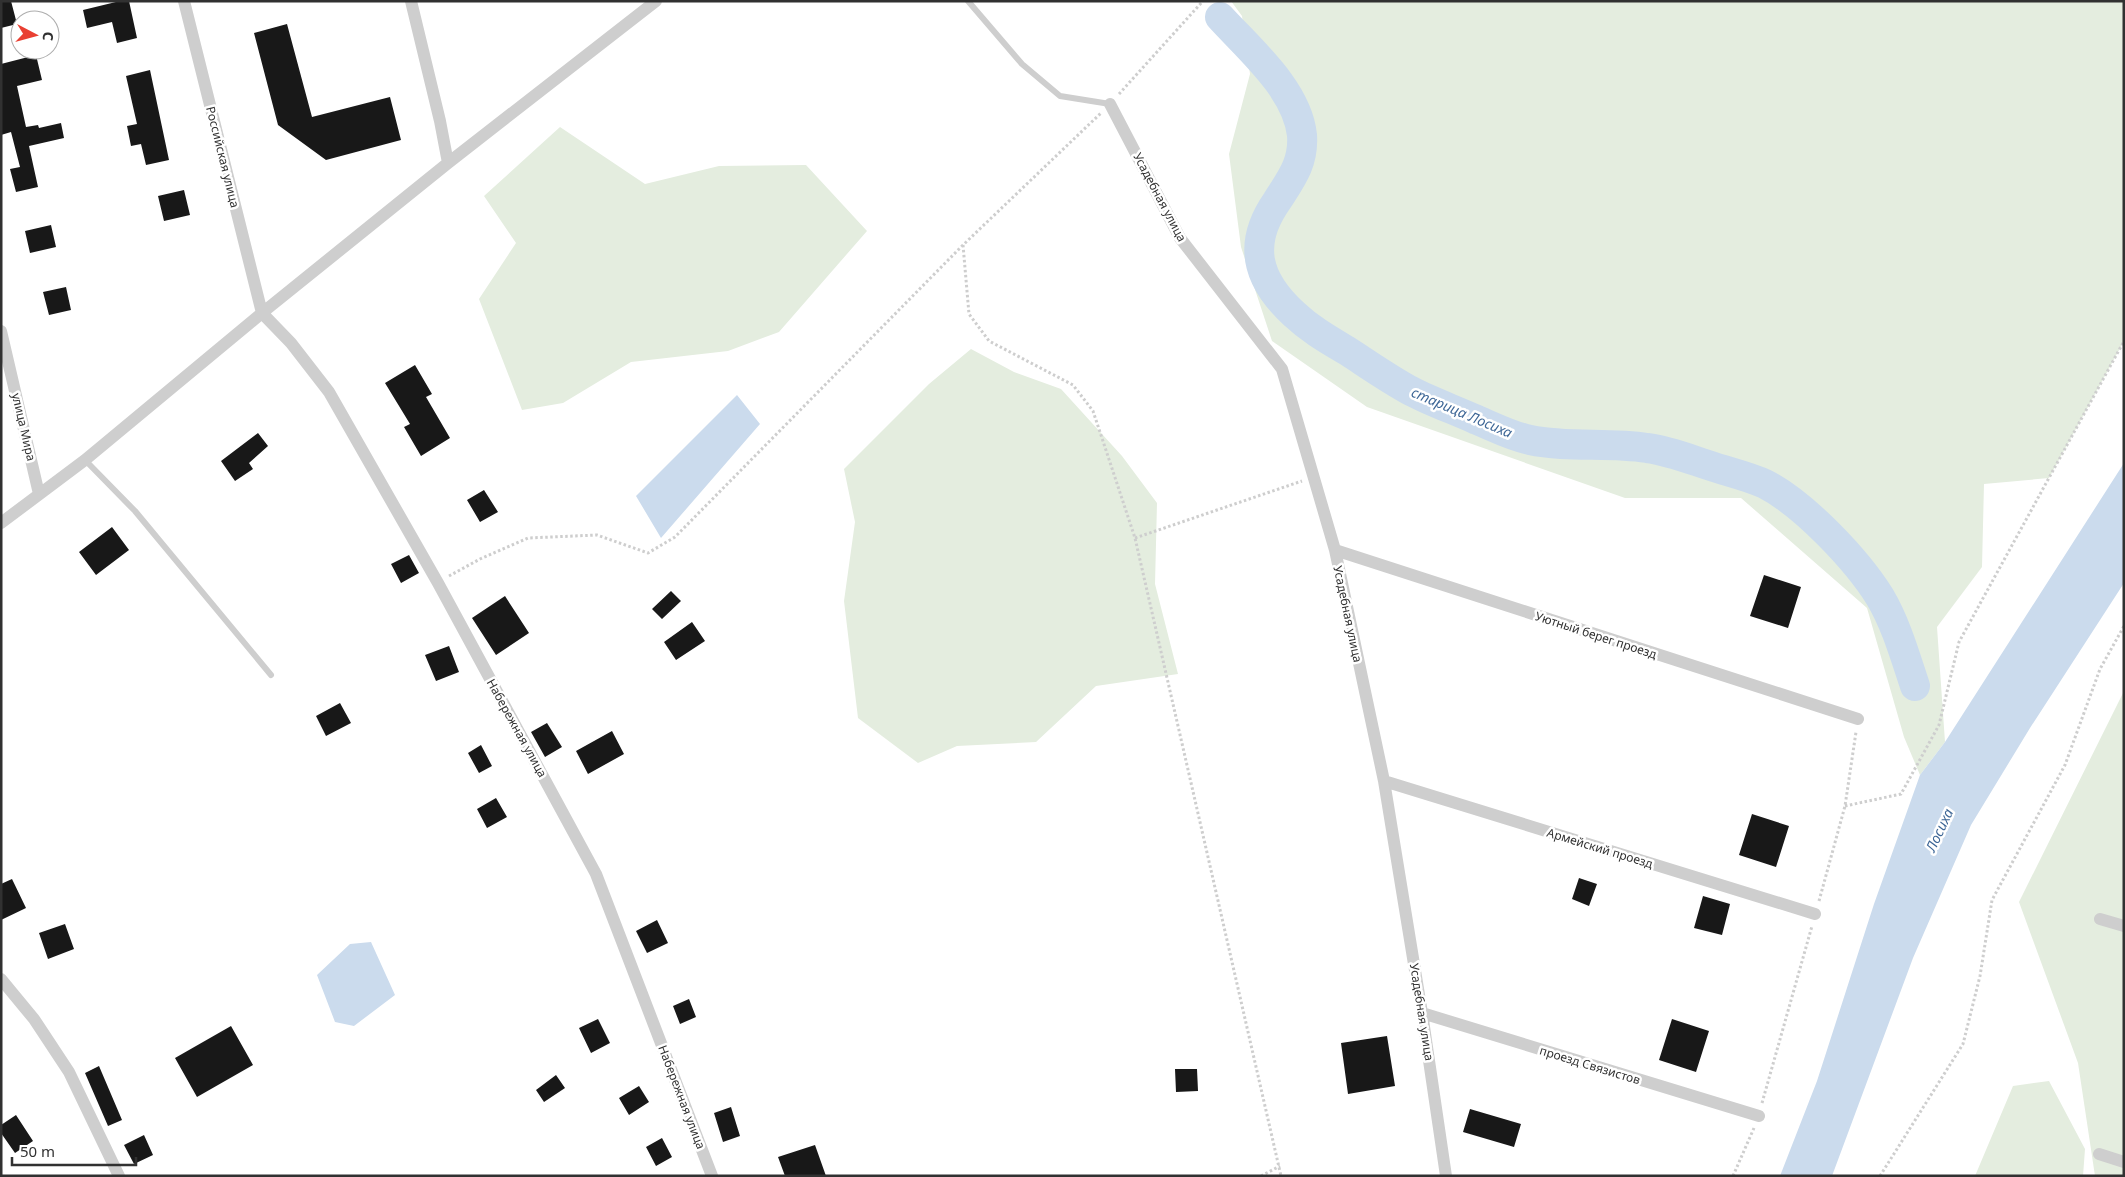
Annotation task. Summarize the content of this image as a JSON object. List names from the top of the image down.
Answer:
{
  "streets": {
    "street": [
      "Российская улица",
      "Усадебная улица",
      "улица Мира",
      "Уютный берег проезд",
      "Набережная улица",
      "Армейский проезд",
      "проезд Связистов"
    ]
  },
  "crossings": [
    ["Российская улица", "Набережная улица"],
    ["Усадебная улица", "Уютный берег проезд"],
    ["Усадебная улица", "Армейский проезд"],
    ["Усадебная улица", "проезд Связистов"]
  ],
  "water": ["старица Лосиха", "Лосиха"],
  "scale_bar": "50 m",
  "north": "right"
}
